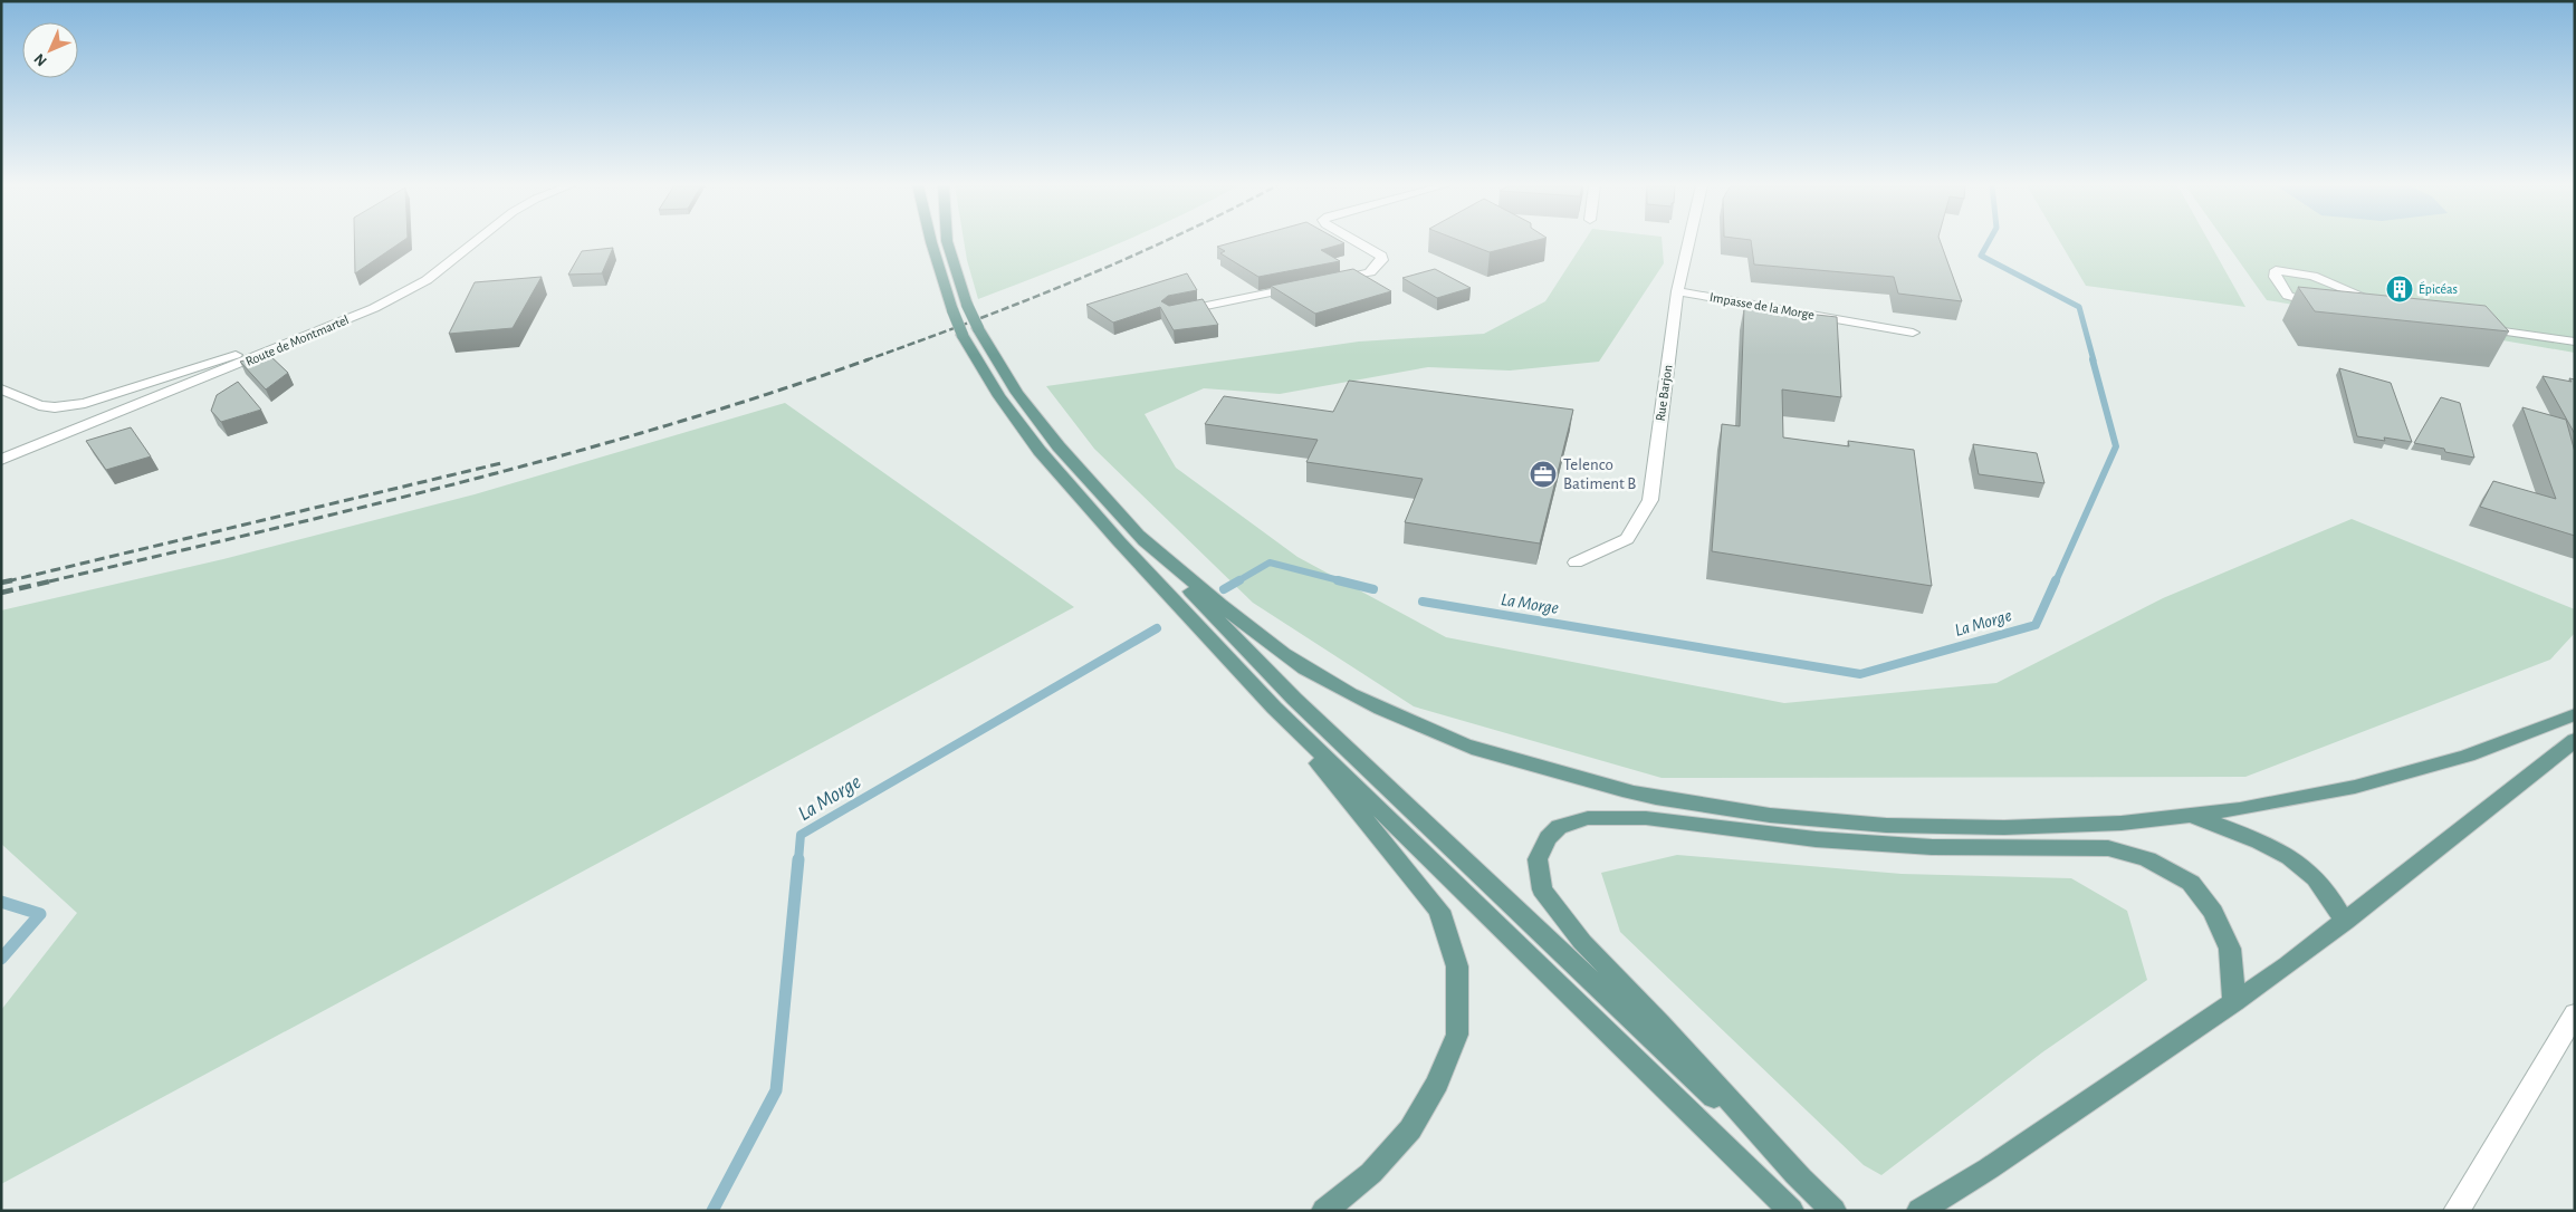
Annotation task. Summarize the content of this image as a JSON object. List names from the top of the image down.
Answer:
{
  "streets": {
    "street": ["Impasse de la Morge", "Route de Montmartel", "Rue Barjon"]
  },
  "crossings": [
    ["Impasse de la Morge", "Rue Barjon"]
  ],
  "water": ["La Morge"],
  "places": {
    "building": ["Épicéas"],
    "office": ["Telenco Batiment B"]
  },
  "north": "bottom left"
}
